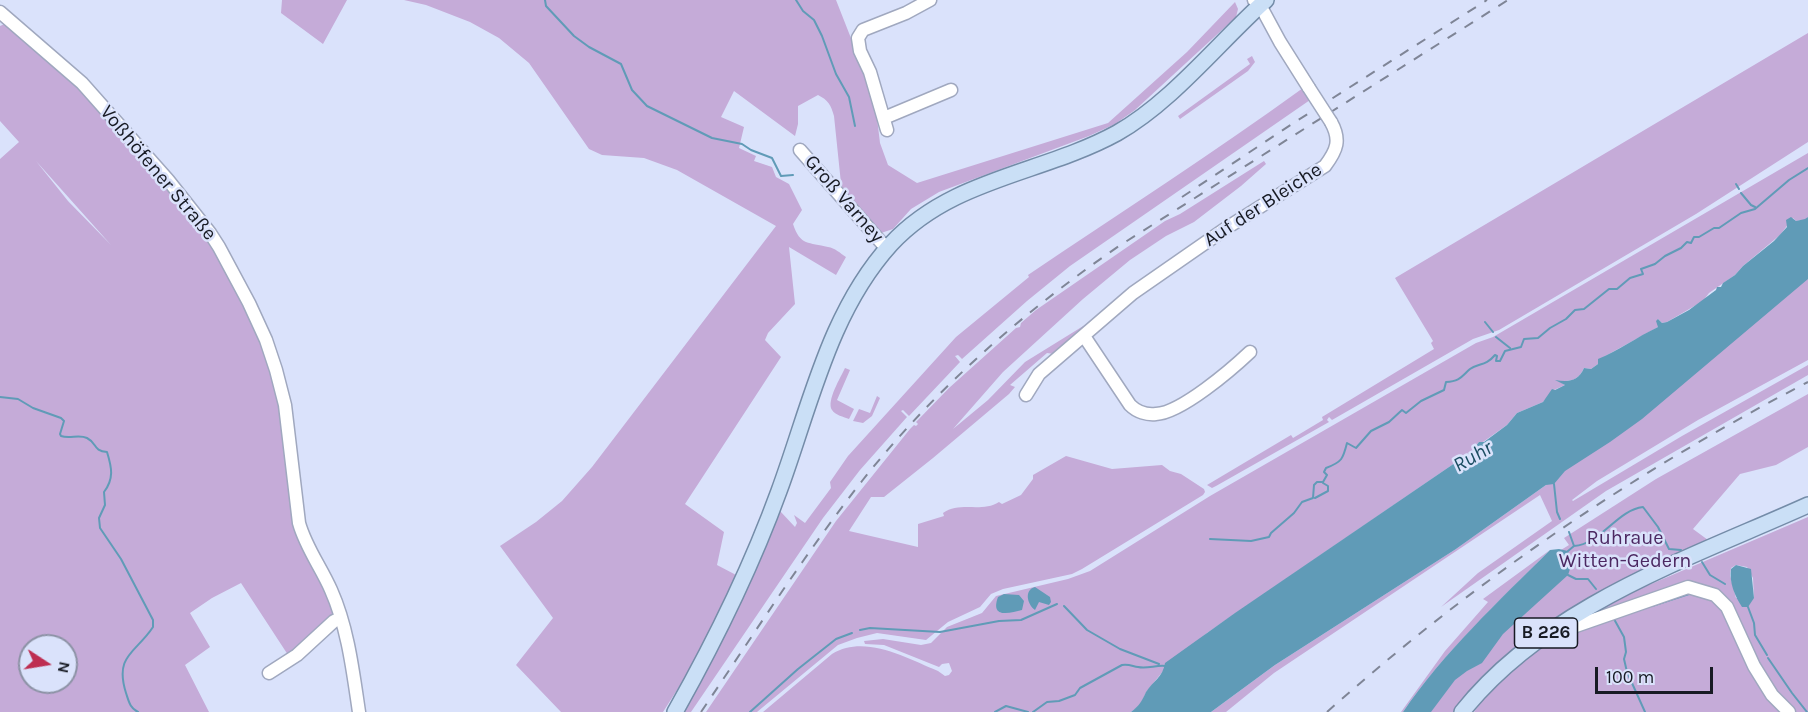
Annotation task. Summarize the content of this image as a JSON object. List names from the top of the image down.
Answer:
{
  "streets": {
    "main road": ["B 226"],
    "street": ["Voßhöfener Straße", "Groß Varney", "Auf der Bleiche"]
  },
  "water": ["Ruhr"],
  "parks": ["Ruhraue Witten-Gedern"],
  "scale_bar": "100 m",
  "north": "right"
}
